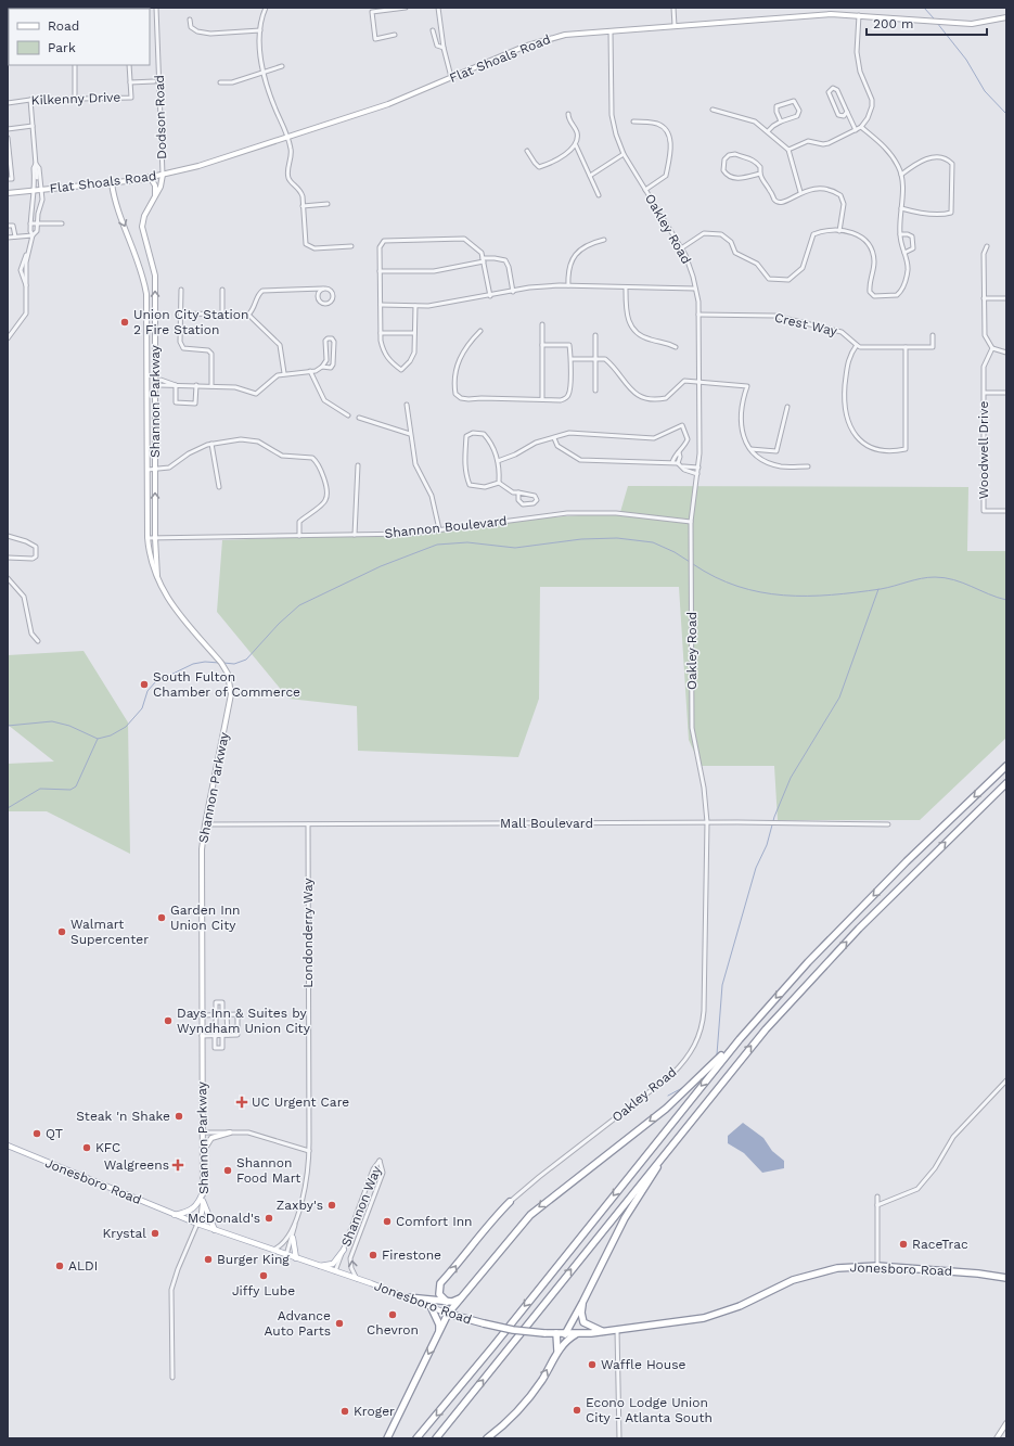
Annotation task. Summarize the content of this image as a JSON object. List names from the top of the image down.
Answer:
{
  "streets": {
    "highway": ["Jonesboro Road"],
    "street": [
      "Flat Shoals Road",
      "Kilkenny Drive",
      "Dodson Road",
      "Oakley Road",
      "Crest Way",
      "Shannon Parkway",
      "Woodwell Drive",
      "Shannon Boulevard",
      "Mall Boulevard",
      "Londonderry Way",
      "Shannon Way"
    ]
  },
  "crossings": [
    ["Flat Shoals Road", "Dodson Road"],
    ["Flat Shoals Road", "Oakley Road"],
    ["Flat Shoals Road", "Shannon Parkway"],
    ["Dodson Road", "Shannon Parkway"],
    ["Oakley Road", "Crest Way"],
    ["Oakley Road", "Shannon Boulevard"],
    ["Oakley Road", "Mall Boulevard"],
    ["Shannon Parkway", "Shannon Boulevard"],
    ["Shannon Parkway", "Mall Boulevard"],
    ["Shannon Parkway", "Londonderry Way"],
    ["Shannon Parkway", "Jonesboro Road"],
    ["Mall Boulevard", "Londonderry Way"],
    ["Londonderry Way", "Jonesboro Road"],
    ["Jonesboro Road", "Shannon Way"]
  ],
  "places": {
    "other": [
      "Union City Station 2 Fire Station",
      "South Fulton Chamber of Commerce",
      "Garden Inn Union City",
      "Walmart Supercenter",
      "Days Inn & Suites by Wyndham Union City",
      "Steak 'n Shake",
      "QT",
      "KFC",
      "Shannon Food Mart",
      "Zaxby's",
      "McDonald's",
      "Comfort Inn",
      "Krystal",
      "RaceTrac",
      "Firestone",
      "Burger King",
      "ALDI",
      "Jiffy Lube",
      "Chevron",
      "Advance Auto Parts",
      "Waffle House",
      "Econo Lodge Union City - Atlanta South",
      "Kroger"
    ],
    "health": ["UC Urgent Care", "Walgreens"]
  },
  "legend": ["Road", "Park"],
  "scale_bar": "200 m"
}
